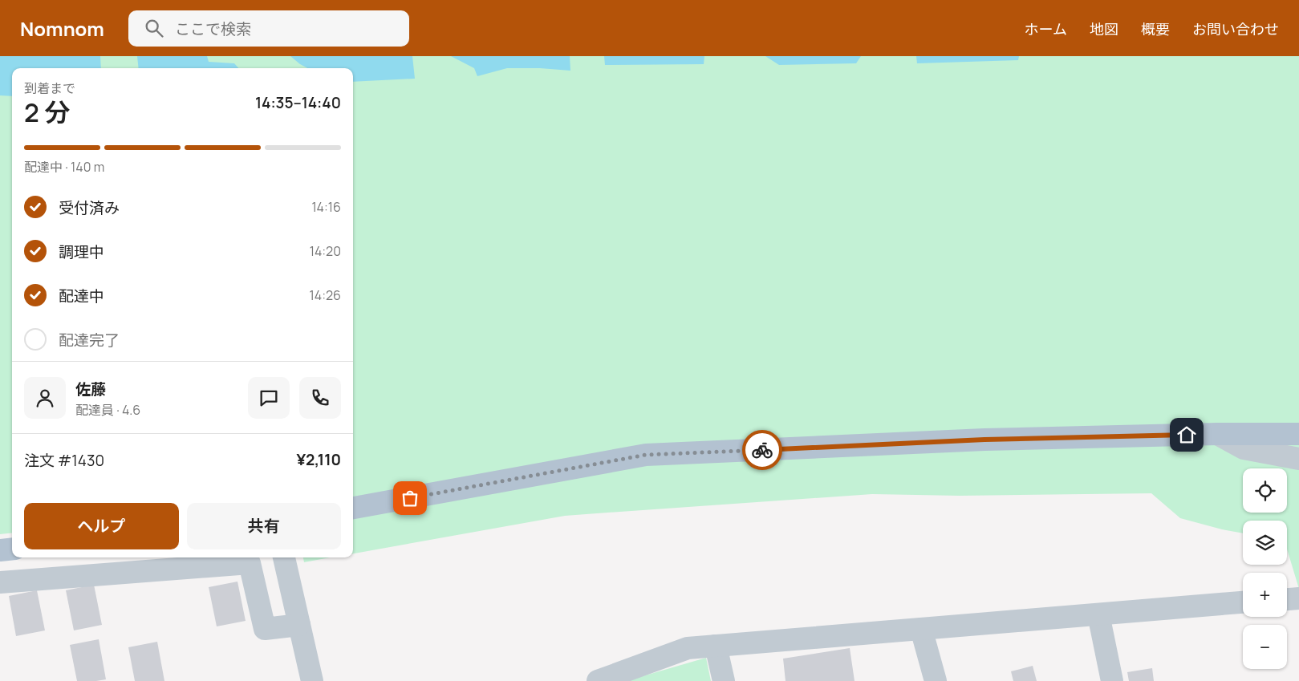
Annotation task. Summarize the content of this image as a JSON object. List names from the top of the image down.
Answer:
{
  "page": {
    "header": "Nomnom",
    "search": "ここで検索",
    "nav": [
      "ホーム",
      "地図",
      "概要",
      "お問い合わせ"
    ],
    "heading": ["2 分", "到着まで", "14:35–14:40"],
    "panel": [
      "佐藤",
      "配達員 · 4.6",
      "注文 #1430",
      "¥2,110"
    ],
    "bar": "配達中 · 140 m",
    "list": [
      ["受付済み", "14:16"],
      ["調理中", "14:20"],
      ["配達中", "14:26"],
      "配達完了"
    ],
    "map_buttons": ["+", "−"],
    "buttons": ["ヘルプ", "共有"]
  }
}
